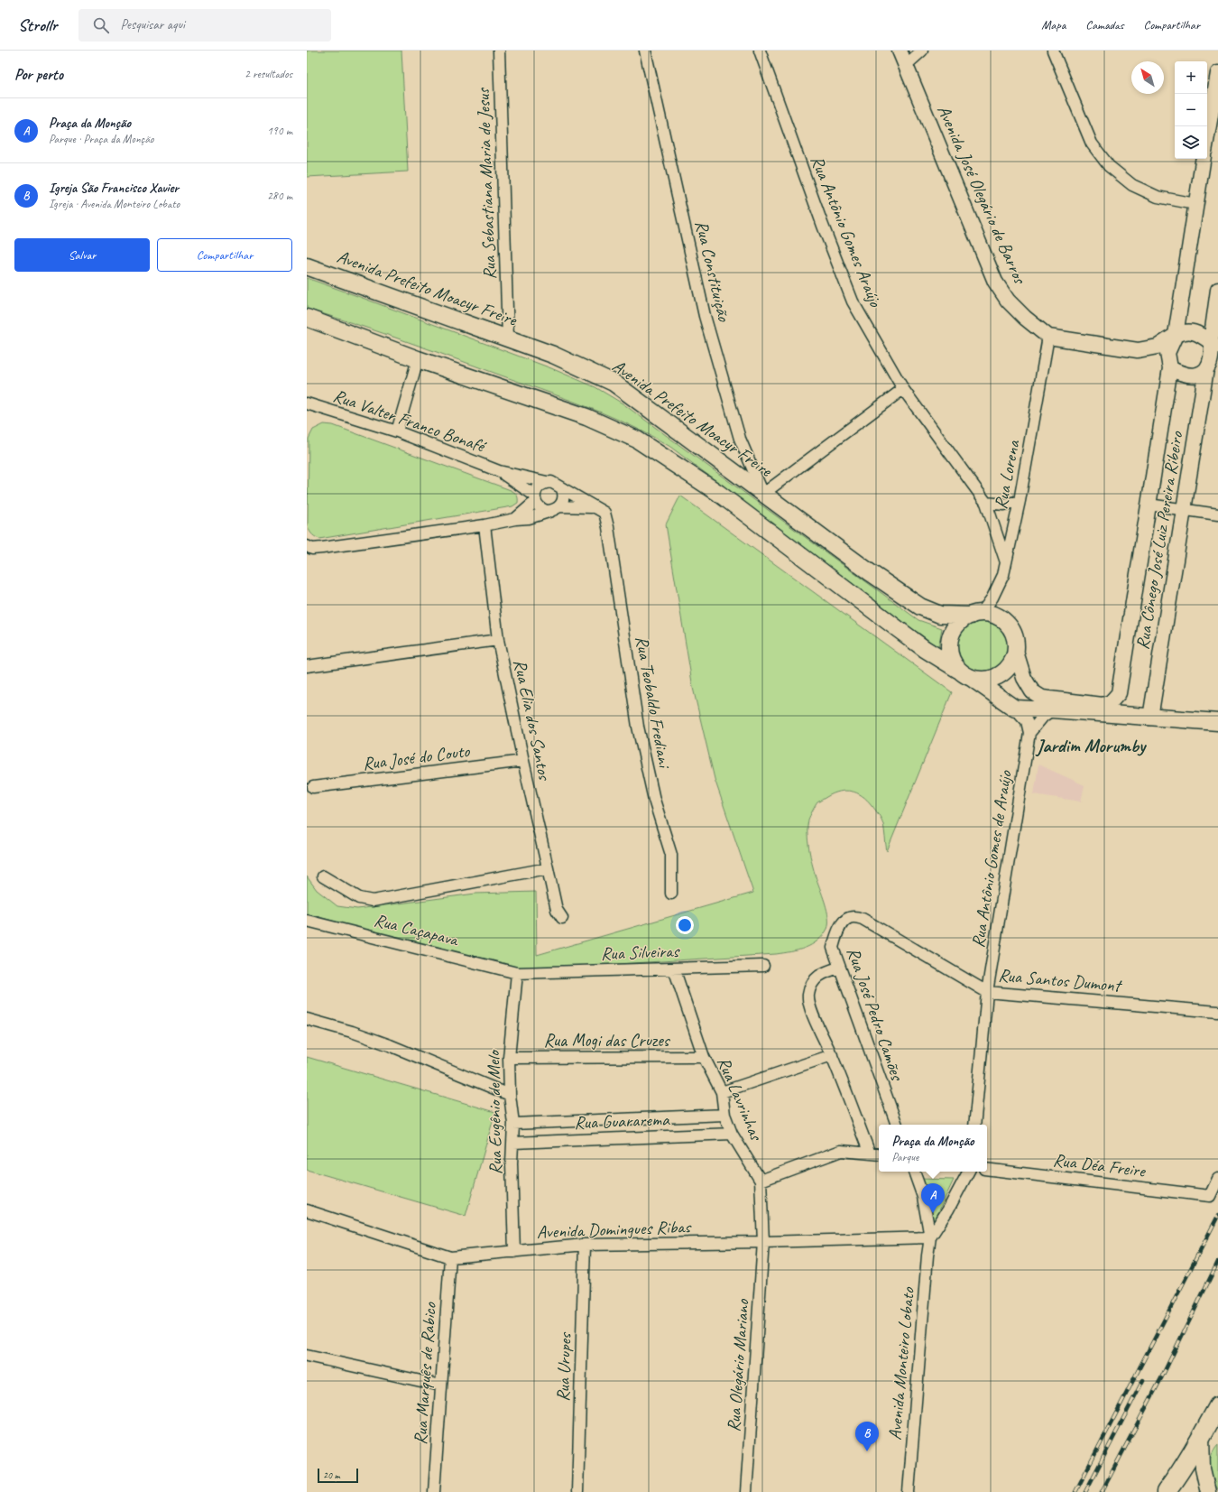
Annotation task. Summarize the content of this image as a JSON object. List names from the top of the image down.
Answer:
{
  "streets": {
    "main road": ["Avenida Prefeito Moacyr Freire"],
    "street": [
      "Rua Sebastiana Maria de Jesus",
      "Avenida José Olegário de Barros",
      "Rua Antônio Gomes Araújo",
      "Rua Constituição",
      "Rua Valter Franco Bonafé",
      "Rua Lorena",
      "Rua Cônego José Luiz Pereira Ribeiro",
      "Rua Teobaldo Frediani",
      "Rua Elia dos Santos",
      "Rua José do Couto",
      "Rua Antônio Gomes de Araújo",
      "Rua Caçapava",
      "Rua Silveiras",
      "Rua Santos Dumont",
      "Rua José Pedro Camões",
      "Rua Mogi das Cruzes",
      "Rua Lavrinhas",
      "Rua Eugênio de Melo",
      "Rua Guararema",
      "Rua Déa Freire",
      "Avenida Domingues Ribas",
      "Avenida Monteiro Lobato",
      "Rua Olegário Mariano",
      "Rua Urupes",
      "Rua Marquês de Rabico"
    ]
  },
  "crossings": [
    ["Rua Sebastiana Maria de Jesus", "Avenida Prefeito Moacyr Freire"],
    ["Avenida José Olegário de Barros", "Rua Lorena"],
    ["Rua Antônio Gomes Araújo", "Rua Lorena"],
    ["Rua Constituição", "Avenida Prefeito Moacyr Freire"],
    ["Avenida Prefeito Moacyr Freire", "Rua Lorena"],
    ["Avenida Prefeito Moacyr Freire", "Rua Cônego José Luiz Pereira Ribeiro"],
    ["Rua Valter Franco Bonafé", "Rua Teobaldo Frediani"],
    ["Rua Elia dos Santos", "Rua José do Couto"],
    ["Rua Antônio Gomes de Araújo", "Rua Santos Dumont"],
    ["Rua Caçapava", "Rua Silveiras"],
    ["Rua Caçapava", "Rua Eugênio de Melo"],
    ["Rua Silveiras", "Rua Lavrinhas"],
    ["Rua Silveiras", "Rua Eugênio de Melo"],
    ["Rua Santos Dumont", "Rua José Pedro Camões"],
    ["Rua Mogi das Cruzes", "Rua Lavrinhas"],
    ["Rua Mogi das Cruzes", "Rua Eugênio de Melo"],
    ["Rua Lavrinhas", "Rua Guararema"],
    ["Rua Lavrinhas", "Avenida Domingues Ribas"],
    ["Rua Lavrinhas", "Rua Olegário Mariano"],
    ["Rua Eugênio de Melo", "Rua Guararema"],
    ["Rua Eugênio de Melo", "Avenida Domingues Ribas"],
    ["Avenida Domingues Ribas", "Avenida Monteiro Lobato"],
    ["Avenida Domingues Ribas", "Rua Olegário Mariano"],
    ["Avenida Domingues Ribas", "Rua Urupes"],
    ["Avenida Domingues Ribas", "Rua Marquês de Rabico"]
  ],
  "districts": ["Jardim Morumby"],
  "scale_bar": "20 m",
  "north": "top left",
  "page": {
    "header": "Strollr",
    "search": "Pesquisar aqui",
    "nav": ["Mapa", "Camadas", "Compartilhar"],
    "heading": ["Por perto", "2 resultados"],
    "map_buttons": ["+", "−"],
    "list": [
      {
        "mark": "A",
        "name": "Praça da Monção",
        "note": "Parque · Praça da Monção",
        "value": "190 m"
      },
      {
        "mark": "B",
        "name": "Igreja São Francisco Xavier",
        "note": "Igreja · Avenida Monteiro Lobato",
        "value": "280 m"
      }
    ],
    "buttons": ["Salvar", "Compartilhar"],
    "popup": ["Praça da Monção", "Parque"],
    "pins": ["A", "B"],
    "scale": "20 m"
  }
}
